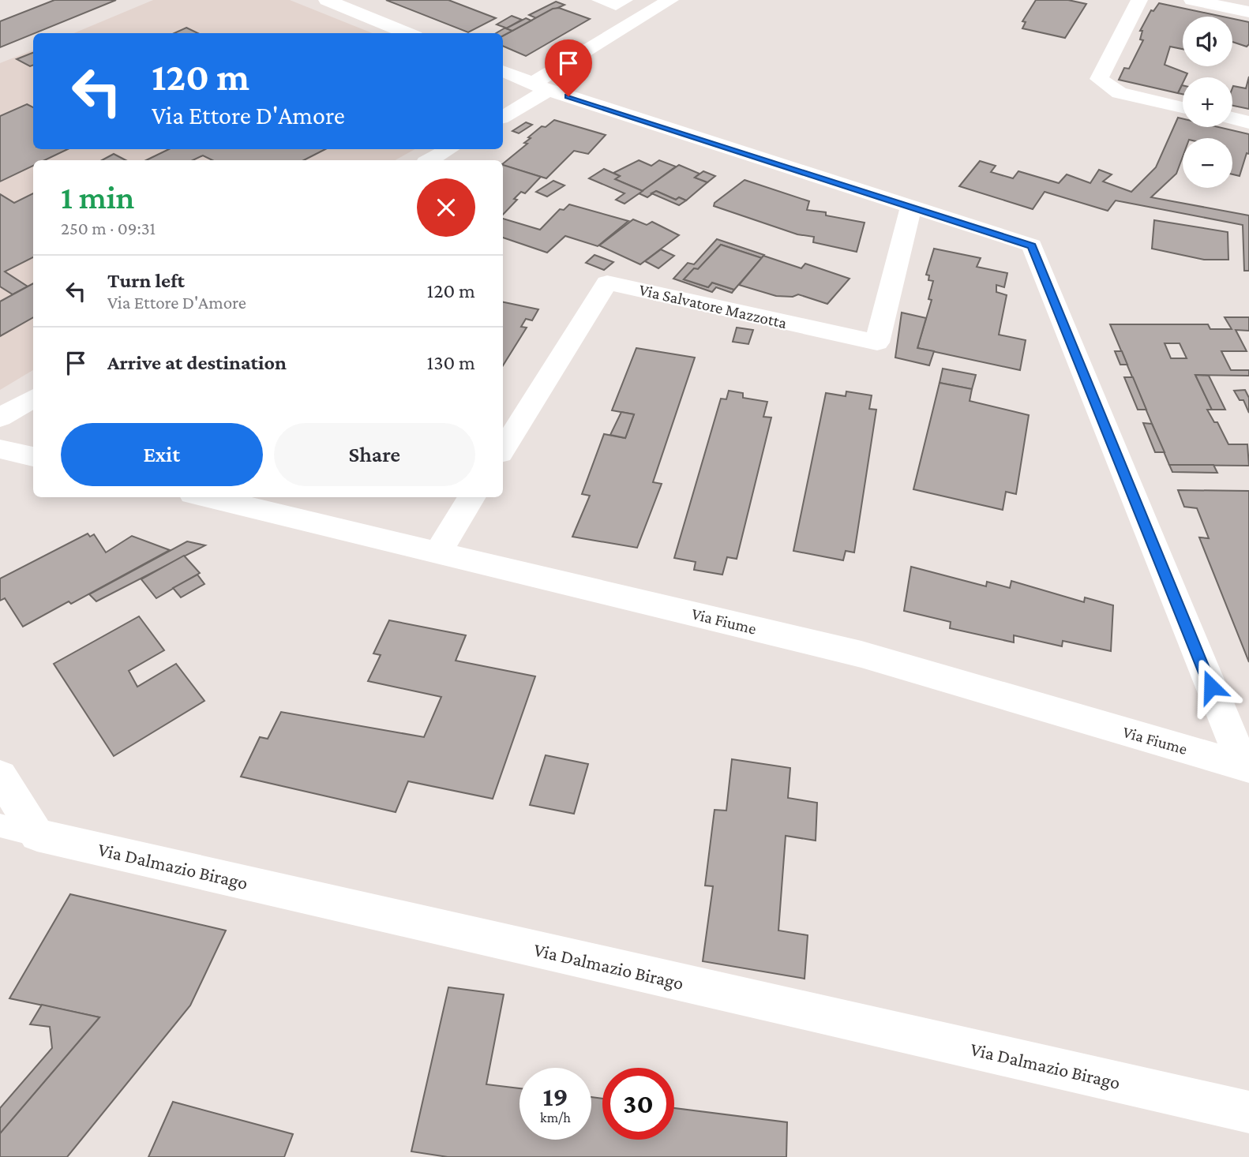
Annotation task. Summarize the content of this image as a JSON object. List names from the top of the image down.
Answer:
{
  "streets": {
    "street": ["Via Salvatore Mazzotta", "Via Fiume", "Via Dalmazio Birago"]
  },
  "page": {
    "map_buttons": ["+", "−"],
    "turn": ["120 m", "Via Ettore D'Amore"],
    "heading": ["1 min", "250 m · 09:31"],
    "list": [
      {
        "name": "Turn left",
        "note": "Via Ettore D'Amore",
        "value": "120 m"
      },
      {
        "name": "Arrive at destination",
        "value": "130 m"
      }
    ],
    "buttons": ["Exit", "Share"],
    "speed": "19 km/h",
    "limit": "30"
  }
}
